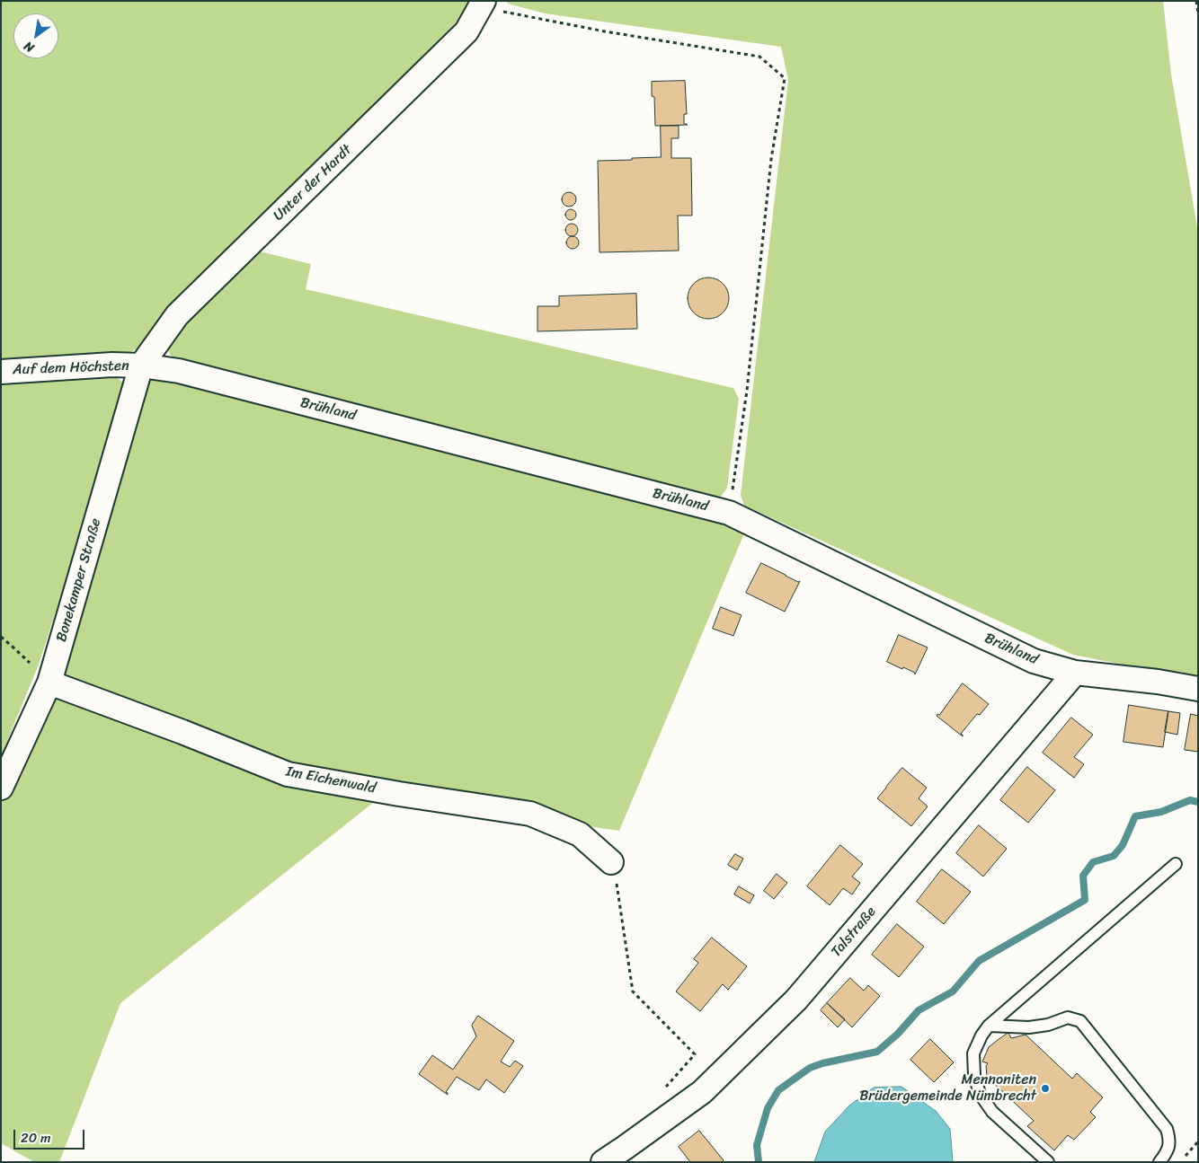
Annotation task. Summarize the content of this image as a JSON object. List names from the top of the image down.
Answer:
{
  "streets": {
    "street": [
      "Unter der Hardt",
      "Auf dem Höchsten",
      "Brühland",
      "Bonekamper Straße",
      "Im Eichenwald",
      "Talstraße"
    ]
  },
  "crossings": [
    ["Unter der Hardt", "Auf dem Höchsten"],
    ["Unter der Hardt", "Brühland"],
    ["Unter der Hardt", "Bonekamper Straße"],
    ["Auf dem Höchsten", "Brühland"],
    ["Auf dem Höchsten", "Bonekamper Straße"],
    ["Brühland", "Bonekamper Straße"],
    ["Brühland", "Talstraße"],
    ["Bonekamper Straße", "Im Eichenwald"]
  ],
  "places": ["Mennoniten Brüdergemeinde Nümbrecht"],
  "scale_bar": "20 m",
  "north": "bottom left"
}
